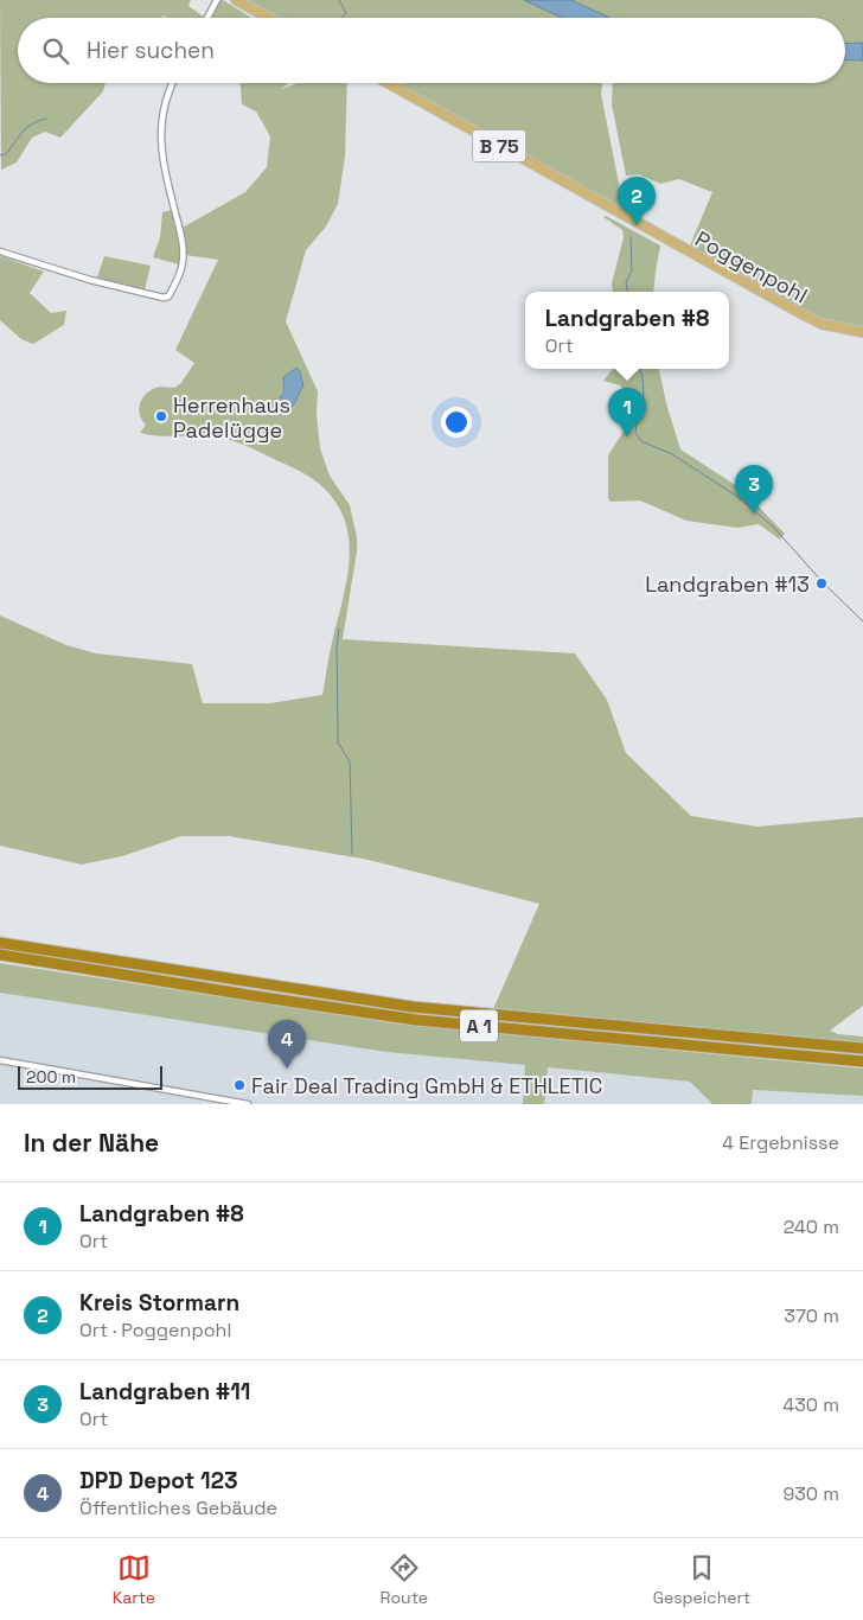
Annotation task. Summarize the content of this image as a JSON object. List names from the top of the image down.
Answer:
{
  "streets": {
    "highway": ["A 1"],
    "main road": ["B 75", "Poggenpohl"]
  },
  "places": ["Herrenhaus Padelügge", "Landgraben #13", "Fair Deal Trading GmbH & ETHLETIC"],
  "scale_bar": "200 m",
  "page": {
    "search": "Hier suchen",
    "pins": [
      "2",
      "1",
      "3",
      "4"
    ],
    "popup": ["Landgraben #8", "Ort"],
    "scale": "200 m",
    "heading": ["In der Nähe", "4 Ergebnisse"],
    "list": [
      {
        "mark": "1",
        "name": "Landgraben #8",
        "note": "Ort",
        "value": "240 m"
      },
      {
        "mark": "2",
        "name": "Kreis Stormarn",
        "note": "Ort · Poggenpohl",
        "value": "370 m"
      },
      {
        "mark": "3",
        "name": "Landgraben #11",
        "note": "Ort",
        "value": "430 m"
      },
      {
        "mark": "4",
        "name": "DPD Depot 123",
        "note": "Öffentliches Gebäude",
        "value": "930 m"
      }
    ],
    "nav": ["Karte", "Route", "Gespeichert"]
  }
}
